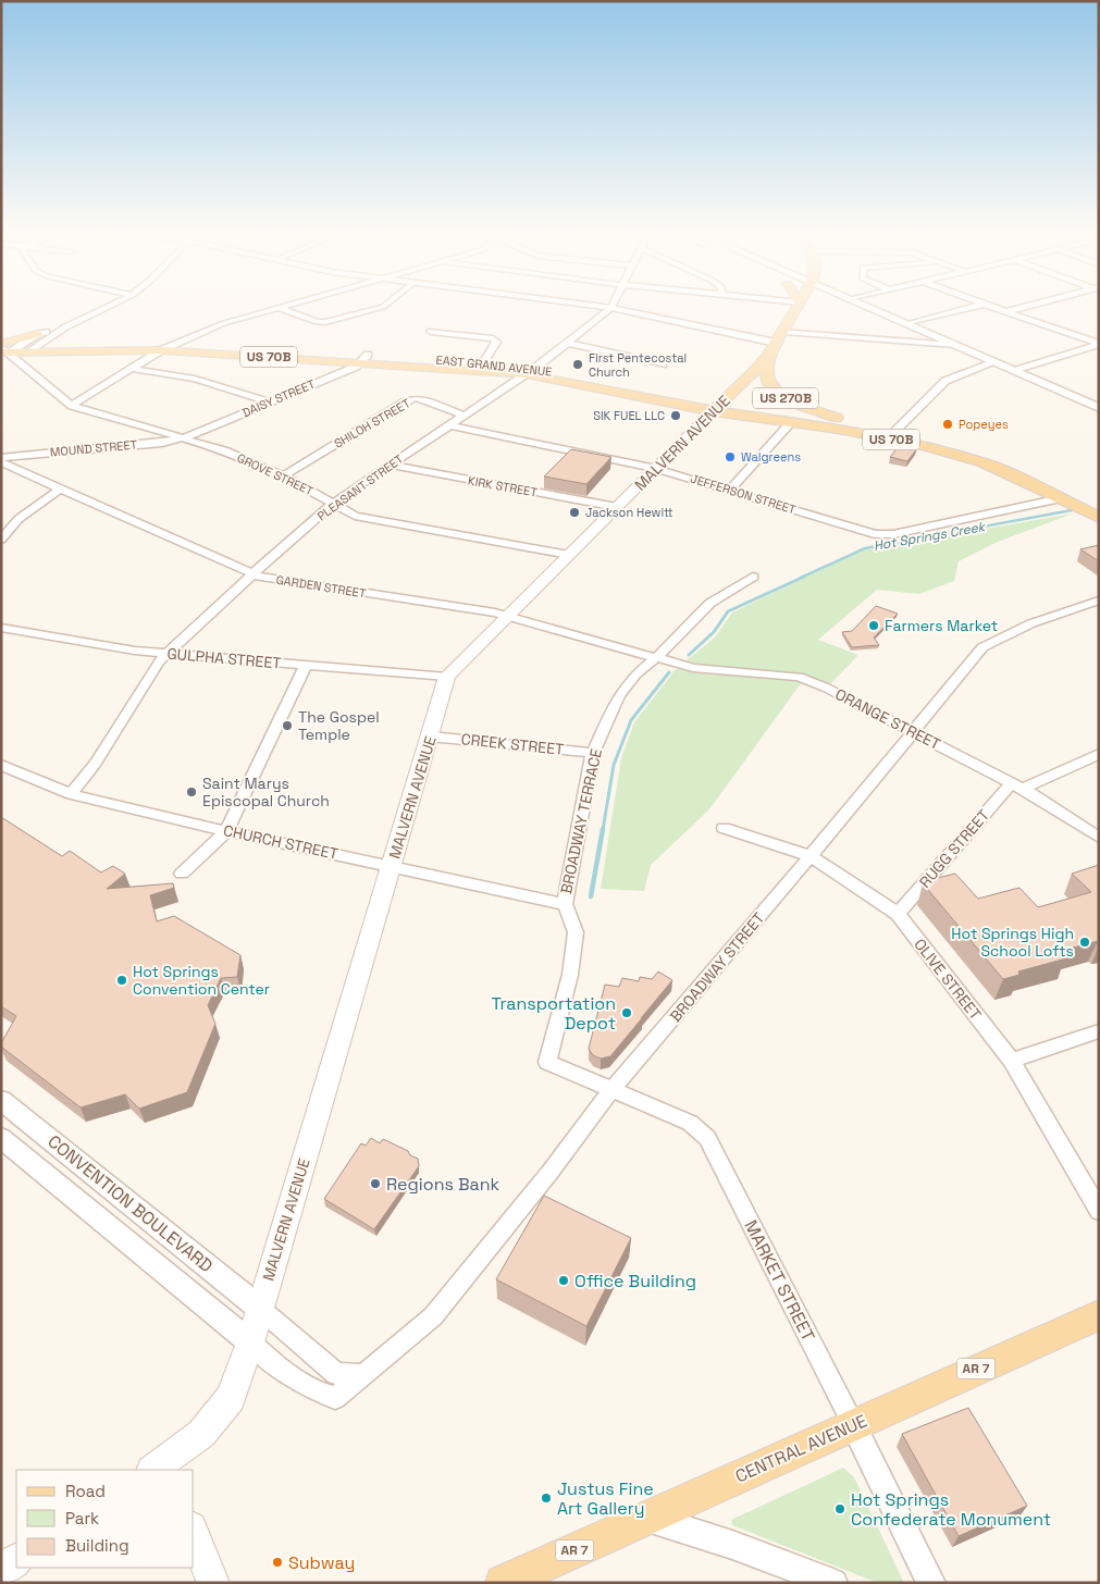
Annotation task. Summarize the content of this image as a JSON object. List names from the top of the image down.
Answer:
{
  "streets": {
    "main road": [
      "US 70B",
      "EAST GRAND AVENUE",
      "US 270B",
      "MALVERN AVENUE",
      "AR 7",
      "CENTRAL AVENUE"
    ],
    "street": [
      "DAISY STREET",
      "SHILOH STREET",
      "MOUND STREET",
      "GROVE STREET",
      "KIRK STREET",
      "PLEASANT STREET",
      "JEFFERSON STREET",
      "GARDEN STREET",
      "GULPHA STREET",
      "ORANGE STREET",
      "CREEK STREET",
      "BROADWAY TERRACE",
      "CHURCH STREET",
      "RUGG STREET",
      "BROADWAY STREET",
      "OLIVE STREET",
      "CONVENTION BOULEVARD",
      "MARKET STREET"
    ]
  },
  "crossings": [
    ["US 70B", "EAST GRAND AVENUE"],
    ["US 70B", "JEFFERSON STREET"],
    ["EAST GRAND AVENUE", "DAISY STREET"],
    ["EAST GRAND AVENUE", "US 270B"],
    ["EAST GRAND AVENUE", "MALVERN AVENUE"],
    ["EAST GRAND AVENUE", "GROVE STREET"],
    ["EAST GRAND AVENUE", "PLEASANT STREET"],
    ["EAST GRAND AVENUE", "JEFFERSON STREET"],
    ["DAISY STREET", "MOUND STREET"],
    ["DAISY STREET", "GROVE STREET"],
    ["US 270B", "MALVERN AVENUE"],
    ["SHILOH STREET", "GROVE STREET"],
    ["SHILOH STREET", "PLEASANT STREET"],
    ["MALVERN AVENUE", "GROVE STREET"],
    ["MALVERN AVENUE", "KIRK STREET"],
    ["MALVERN AVENUE", "JEFFERSON STREET"],
    ["MALVERN AVENUE", "GARDEN STREET"],
    ["MALVERN AVENUE", "GULPHA STREET"],
    ["MALVERN AVENUE", "CREEK STREET"],
    ["MALVERN AVENUE", "CHURCH STREET"],
    ["MALVERN AVENUE", "BROADWAY STREET"],
    ["MALVERN AVENUE", "CONVENTION BOULEVARD"],
    ["MOUND STREET", "GROVE STREET"],
    ["GROVE STREET", "PLEASANT STREET"],
    ["KIRK STREET", "PLEASANT STREET"],
    ["PLEASANT STREET", "JEFFERSON STREET"],
    ["PLEASANT STREET", "GARDEN STREET"],
    ["PLEASANT STREET", "GULPHA STREET"],
    ["PLEASANT STREET", "CHURCH STREET"],
    ["GARDEN STREET", "ORANGE STREET"],
    ["GARDEN STREET", "BROADWAY TERRACE"],
    ["ORANGE STREET", "BROADWAY TERRACE"],
    ["ORANGE STREET", "RUGG STREET"],
    ["ORANGE STREET", "BROADWAY STREET"],
    ["CREEK STREET", "BROADWAY TERRACE"],
    ["BROADWAY TERRACE", "CHURCH STREET"],
    ["BROADWAY TERRACE", "MARKET STREET"],
    ["RUGG STREET", "OLIVE STREET"],
    ["BROADWAY STREET", "OLIVE STREET"],
    ["BROADWAY STREET", "CONVENTION BOULEVARD"],
    ["BROADWAY STREET", "MARKET STREET"],
    ["MARKET STREET", "CENTRAL AVENUE"]
  ],
  "water": ["Hot Springs Creek"],
  "places": [
    "First Pentecostal Church",
    "SIK FUEL LLC",
    "Popeyes",
    "Walgreens",
    "Jackson Hewitt",
    "Farmers Market",
    "The Gospel Temple",
    "Saint Marys Episcopal Church",
    "Hot Springs High School Lofts",
    "Hot Springs Convention Center",
    "Transportation Depot",
    "Regions Bank",
    "Office Building",
    "Justus Fine Art Gallery",
    "Hot Springs Confederate Monument",
    "Subway"
  ],
  "legend": ["Road", "Park", "Building"]
}
